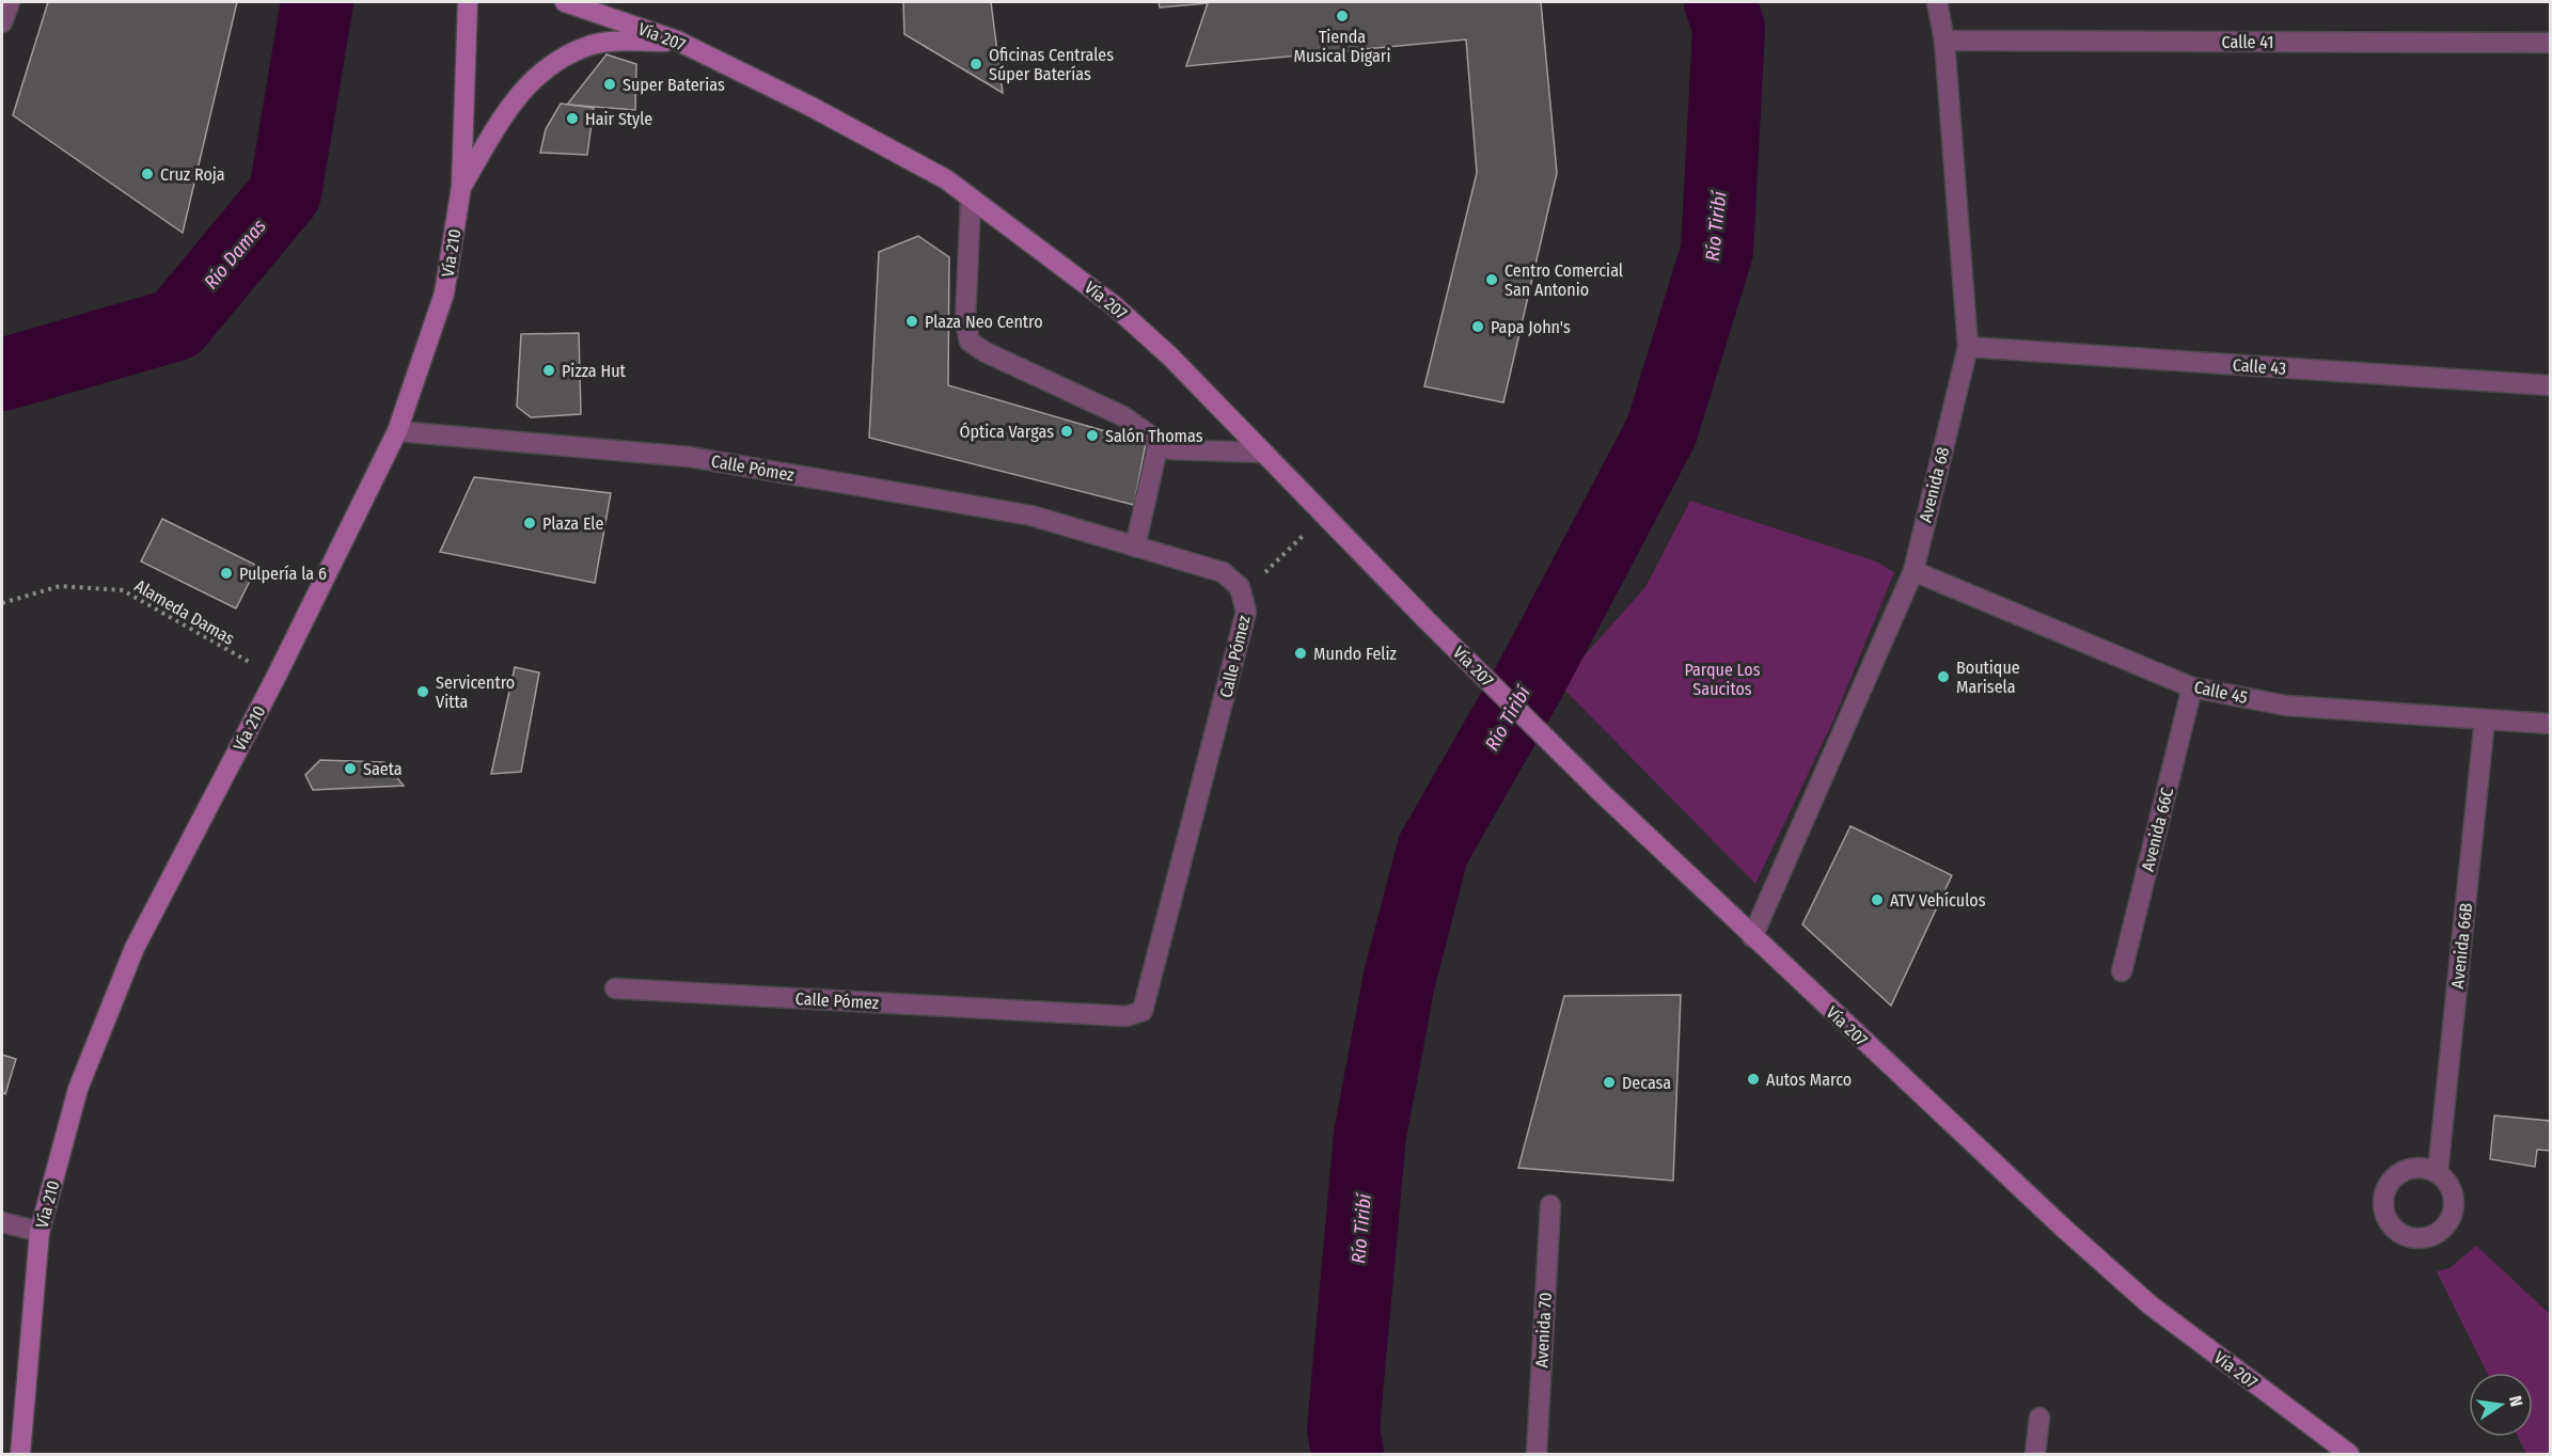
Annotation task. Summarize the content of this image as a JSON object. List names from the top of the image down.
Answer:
{
  "streets": {
    "main road": ["Vía 207", "Vía 210"],
    "street": [
      "Calle 41",
      "Calle 43",
      "Calle Pómez",
      "Avenida 68",
      "Calle 45",
      "Avenida 66C",
      "Avenida 66B",
      "Avenida 70"
    ],
    "path": ["Alameda Damas"]
  },
  "crossings": [
    ["Vía 207", "Avenida 68"],
    ["Calle 41", "Avenida 68"],
    ["Vía 210", "Calle Pómez"],
    ["Vía 210", "Alameda Damas"],
    ["Calle 43", "Avenida 68"],
    ["Avenida 68", "Calle 45"],
    ["Calle 45", "Avenida 66C"],
    ["Calle 45", "Avenida 66B"]
  ],
  "water": ["Río Tiribí", "Río Damas"],
  "parks": ["Parque Los Saucitos"],
  "places": [
    "Tienda Musical Digari",
    "Oficinas Centrales Súper Baterías",
    "Super Baterias",
    "Hair Style",
    "Cruz Roja",
    "Centro Comercial San Antonio",
    "Plaza Neo Centro",
    "Papa John's",
    "Pizza Hut",
    "Óptica Vargas",
    "Salón Thomas",
    "Plaza Ele",
    "Pulpería la 6",
    "Mundo Feliz",
    "Boutique Marisela",
    "Servicentro Vitta",
    "Saeta",
    "ATV Vehículos",
    "Autos Marco",
    "Decasa"
  ],
  "north": "right"
}
